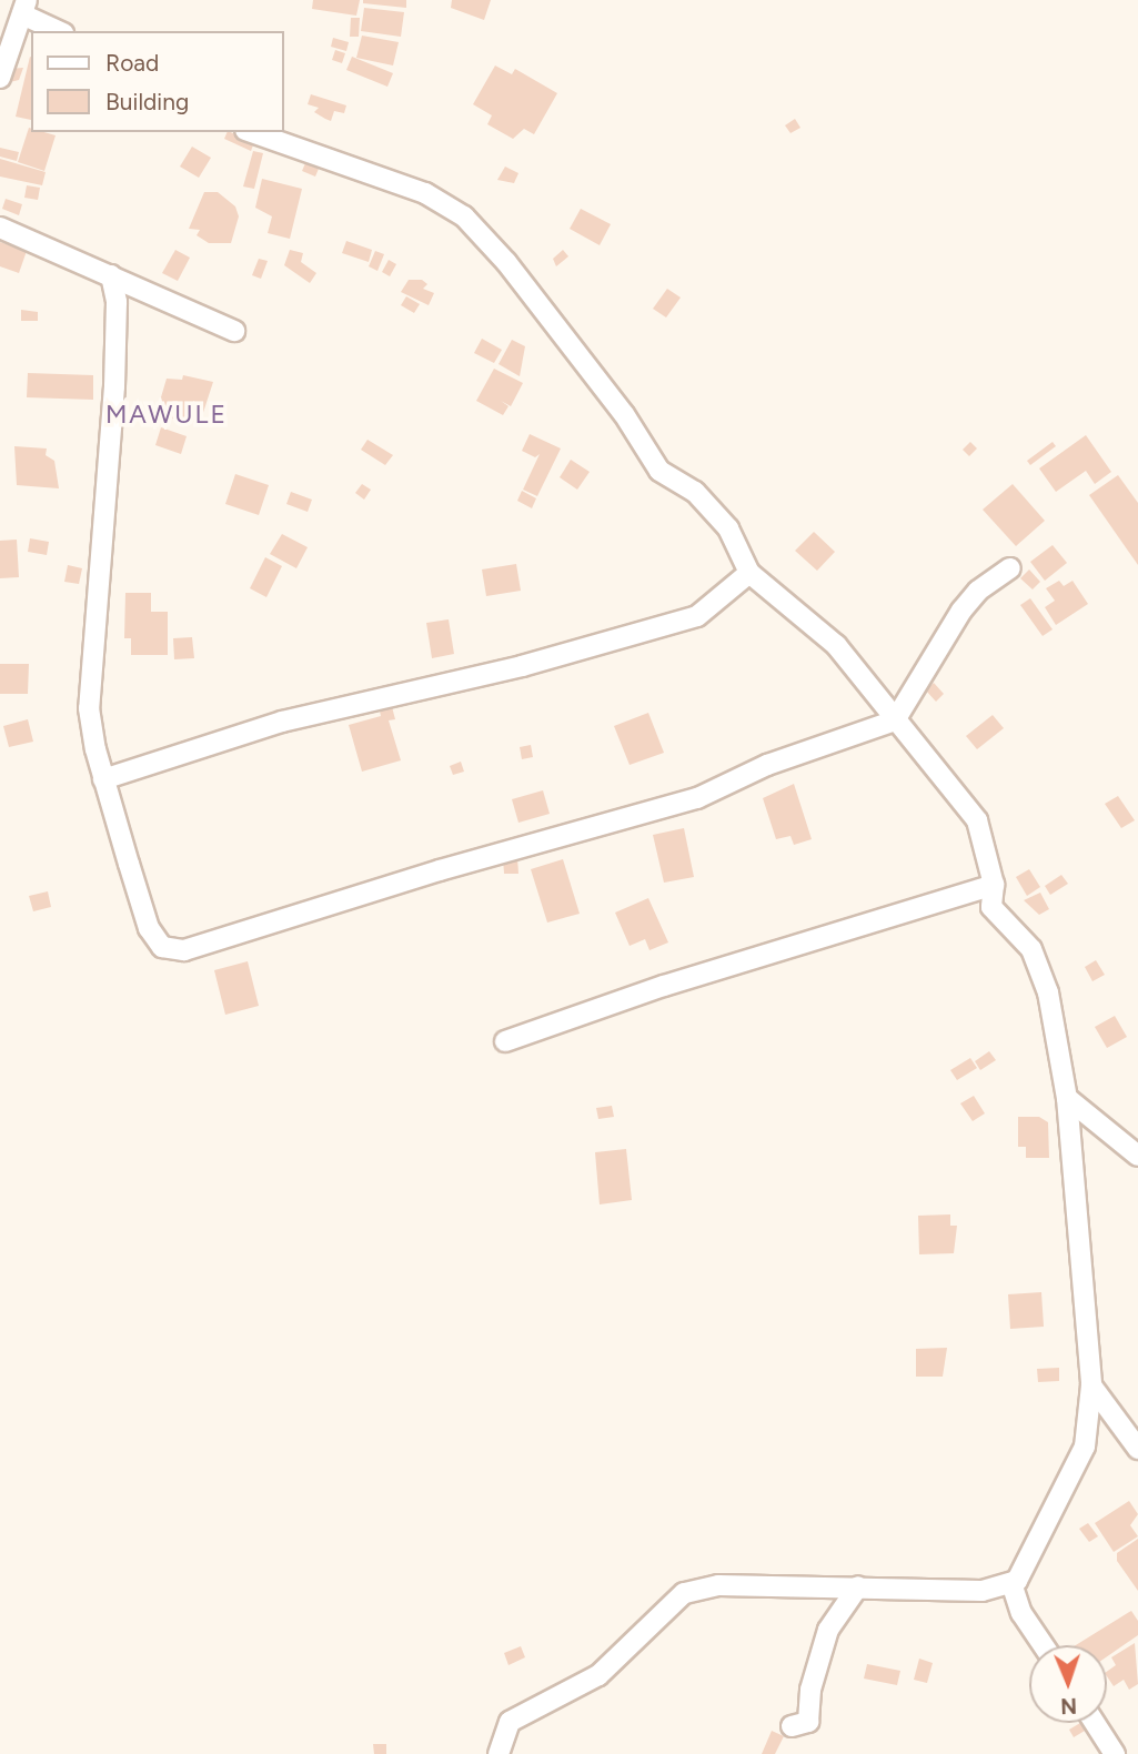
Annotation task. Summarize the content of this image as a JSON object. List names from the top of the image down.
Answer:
{
  "districts": ["MAWULE"],
  "legend": ["Road", "Building"],
  "north": "bottom"
}
